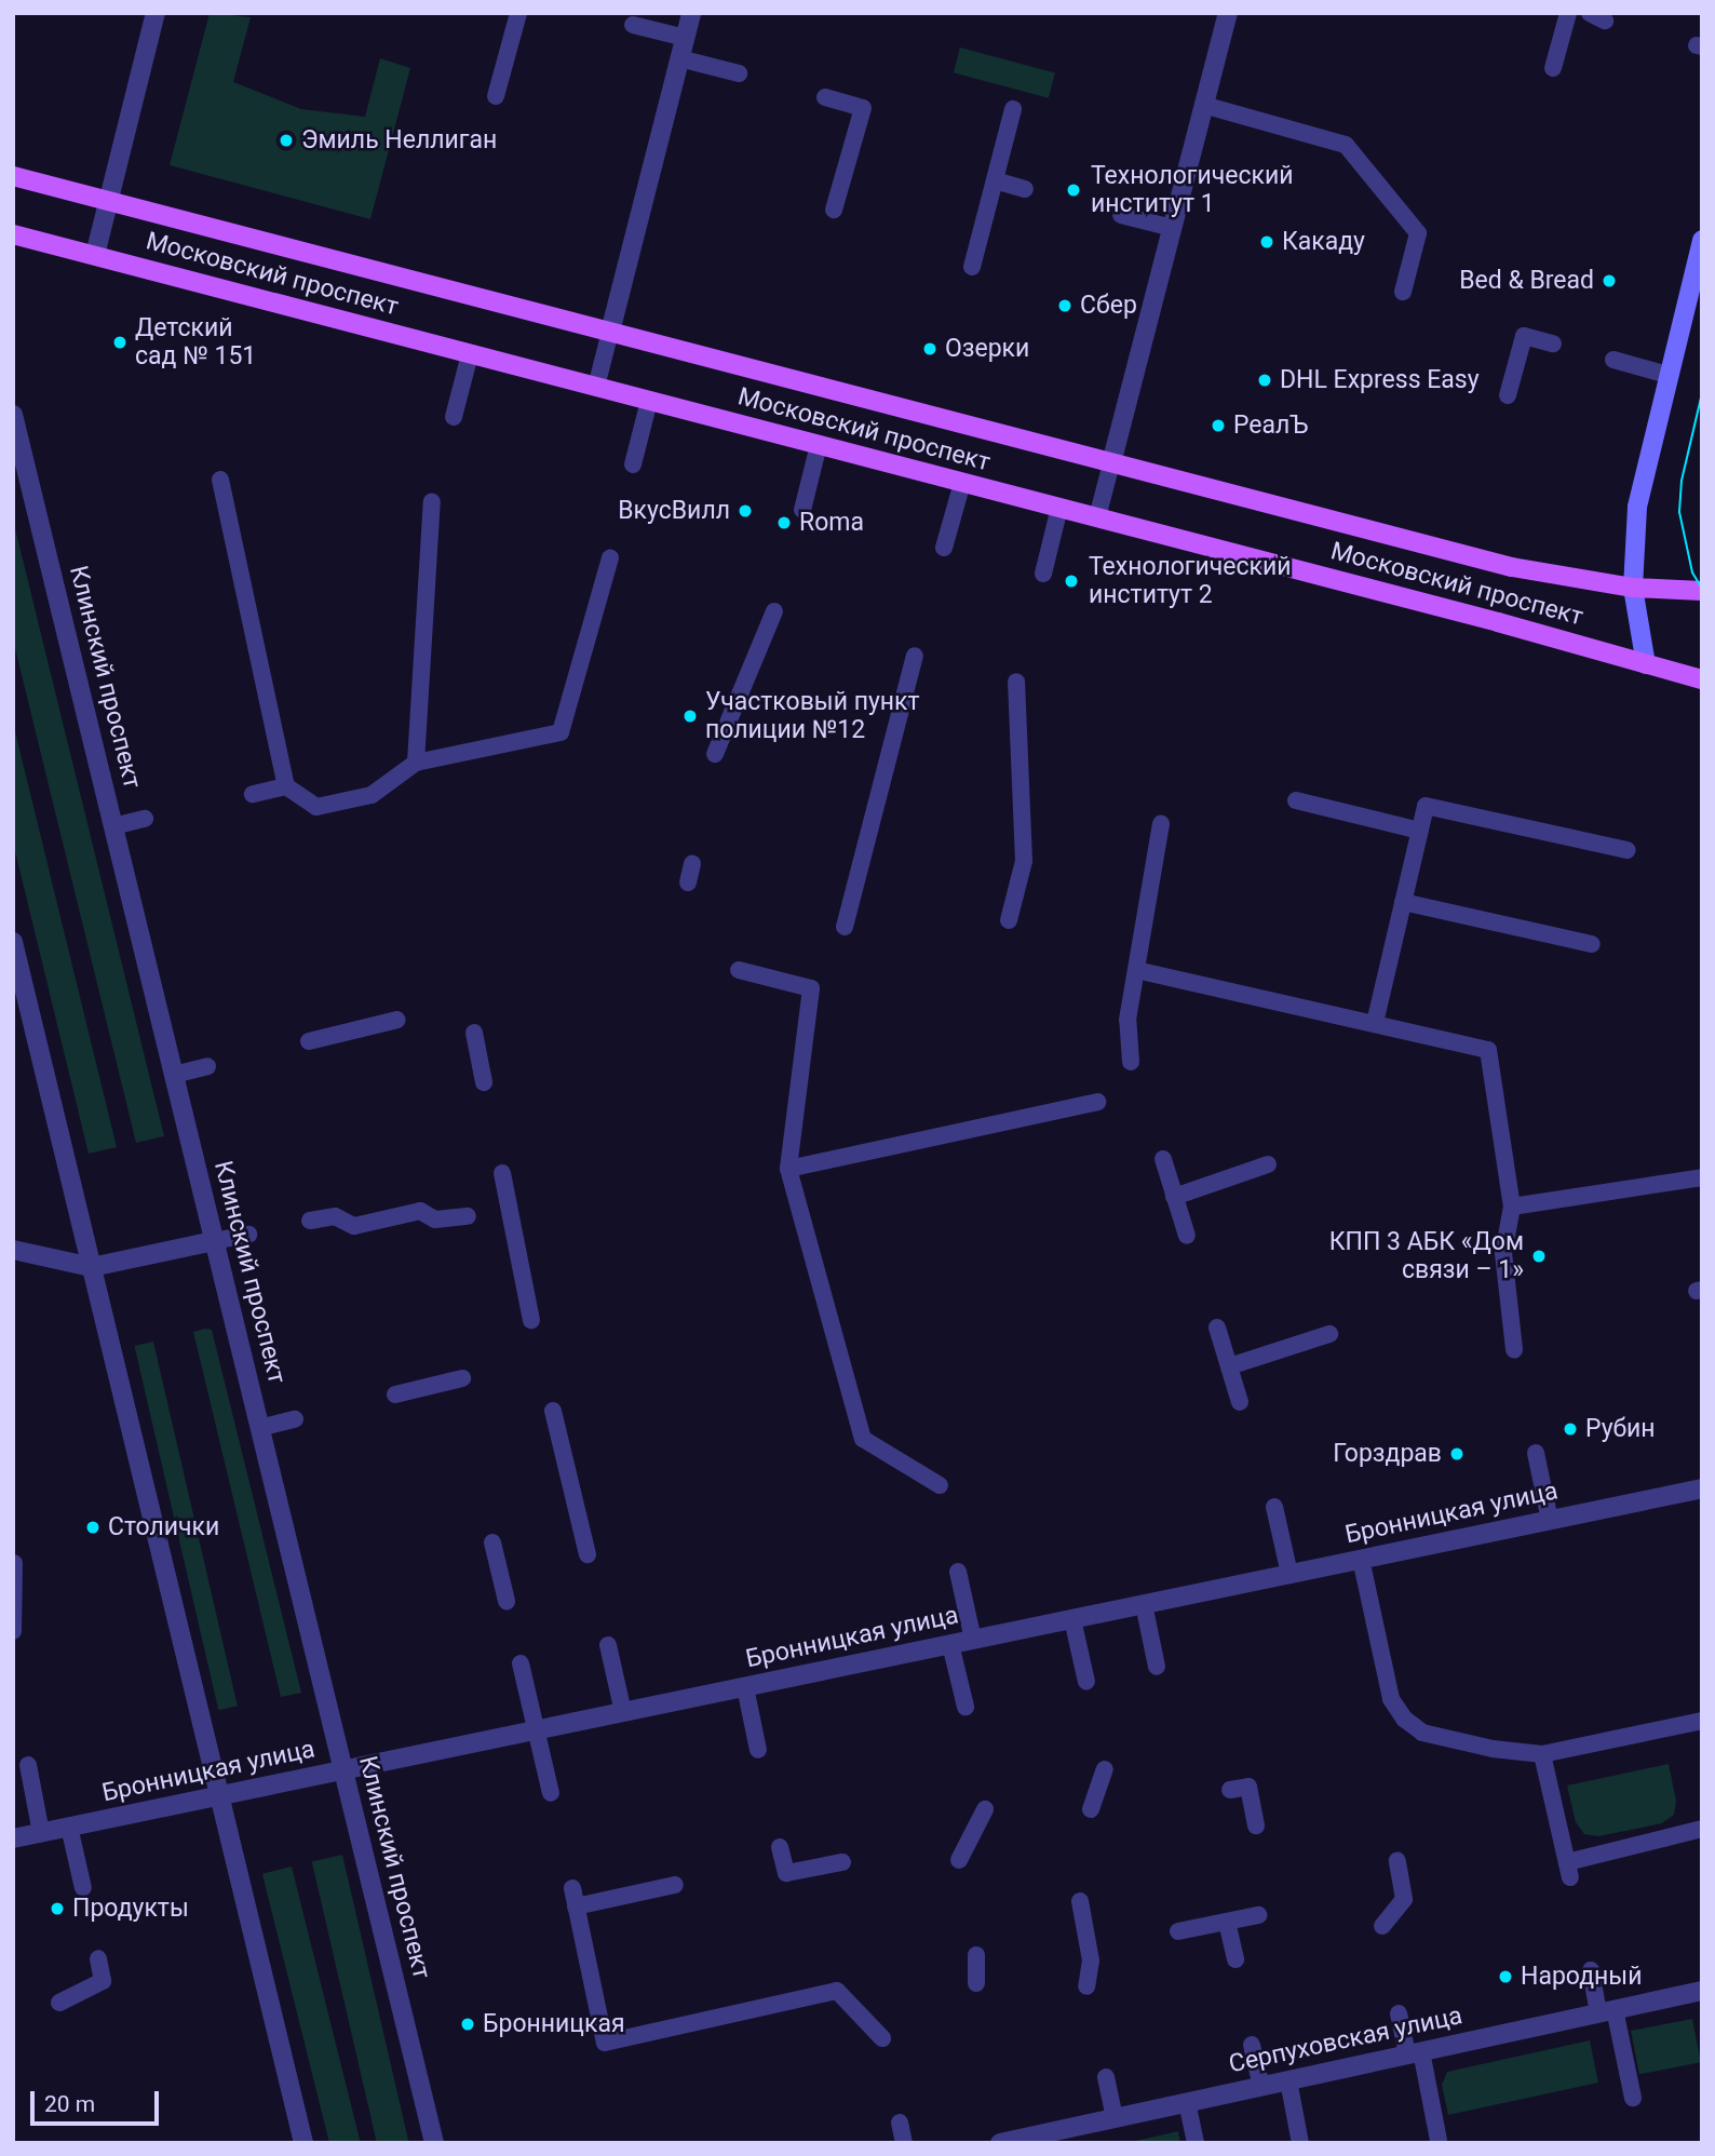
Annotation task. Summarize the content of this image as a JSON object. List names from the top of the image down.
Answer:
{
  "streets": {
    "main road": ["Московский проспект"],
    "street": ["Клинский проспект", "Бронницкая улица", "Серпуховская улица"]
  },
  "crossings": [
    ["Клинский проспект", "Бронницкая улица"]
  ],
  "places": [
    "Эмиль Неллиган",
    "Технологический институт 1",
    "Какаду",
    "Bed & Bread",
    "Сбер",
    "Детский сад № 151",
    "Озерки",
    "DHL Express Easy",
    "РеалЪ",
    "ВкусВилл",
    "Roma",
    "Технологический институт 2",
    "Участковый пункт полиции №12",
    "КПП 3 АБК «Дом связи – 1»",
    "Рубин",
    "Горздрав",
    "Столички",
    "Продукты",
    "Народный",
    "Бронницкая"
  ],
  "scale_bar": "20 m"
}
